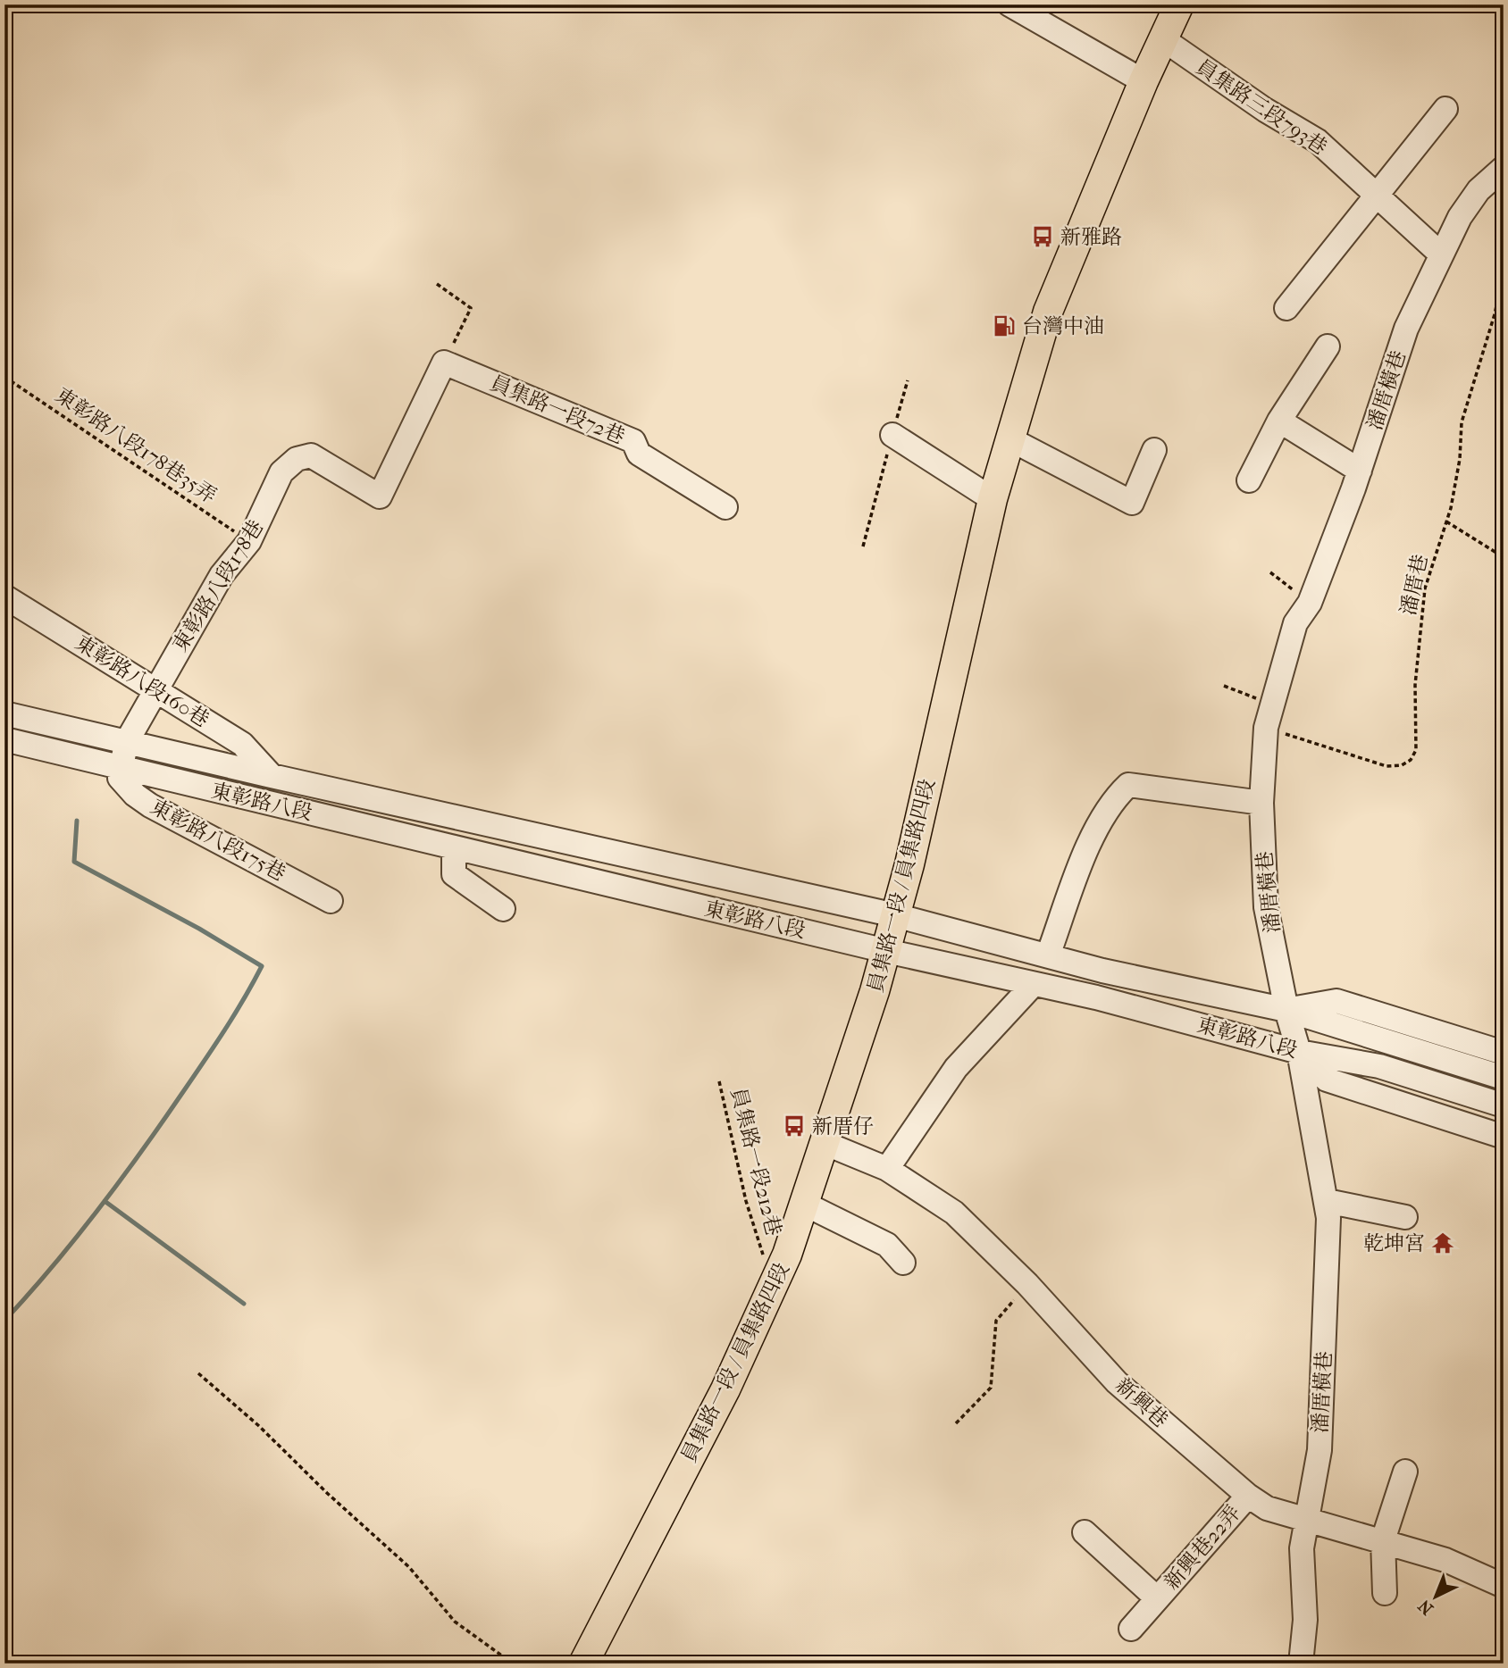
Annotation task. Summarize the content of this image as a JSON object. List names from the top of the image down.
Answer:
{
  "streets": {
    "main road": ["員集路一段 / 員集路四段"],
    "street": [
      "員集路三段793巷",
      "潘厝橫巷",
      "員集路一段72巷",
      "東彰路八段178巷",
      "東彰路八段160巷",
      "東彰路八段",
      "東彰路八段175巷",
      "新興巷",
      "新興巷22弄"
    ],
    "path": ["東彰路八段178巷35弄", "潘厝巷", "員集路一段212巷"]
  },
  "crossings": [
    ["員集路三段793巷", "潘厝橫巷"],
    ["員集路三段793巷", "員集路一段 / 員集路四段"],
    ["潘厝橫巷", "潘厝巷"],
    ["潘厝橫巷", "東彰路八段"],
    ["潘厝橫巷", "新興巷"],
    ["員集路一段72巷", "東彰路八段178巷"],
    ["東彰路八段178巷35弄", "東彰路八段178巷"],
    ["東彰路八段178巷", "東彰路八段160巷"],
    ["東彰路八段178巷", "東彰路八段"],
    ["東彰路八段178巷", "東彰路八段175巷"],
    ["東彰路八段160巷", "東彰路八段"],
    ["東彰路八段", "東彰路八段175巷"],
    ["東彰路八段", "員集路一段 / 員集路四段"],
    ["員集路一段 / 員集路四段", "員集路一段212巷"],
    ["員集路一段 / 員集路四段", "新興巷"],
    ["新興巷", "新興巷22弄"]
  ],
  "places": {
    "bus stop": ["新雅路", "新厝仔"],
    "fuel station": ["台灣中油"],
    "temple": ["乾坤宮"]
  },
  "north": "bottom left"
}
